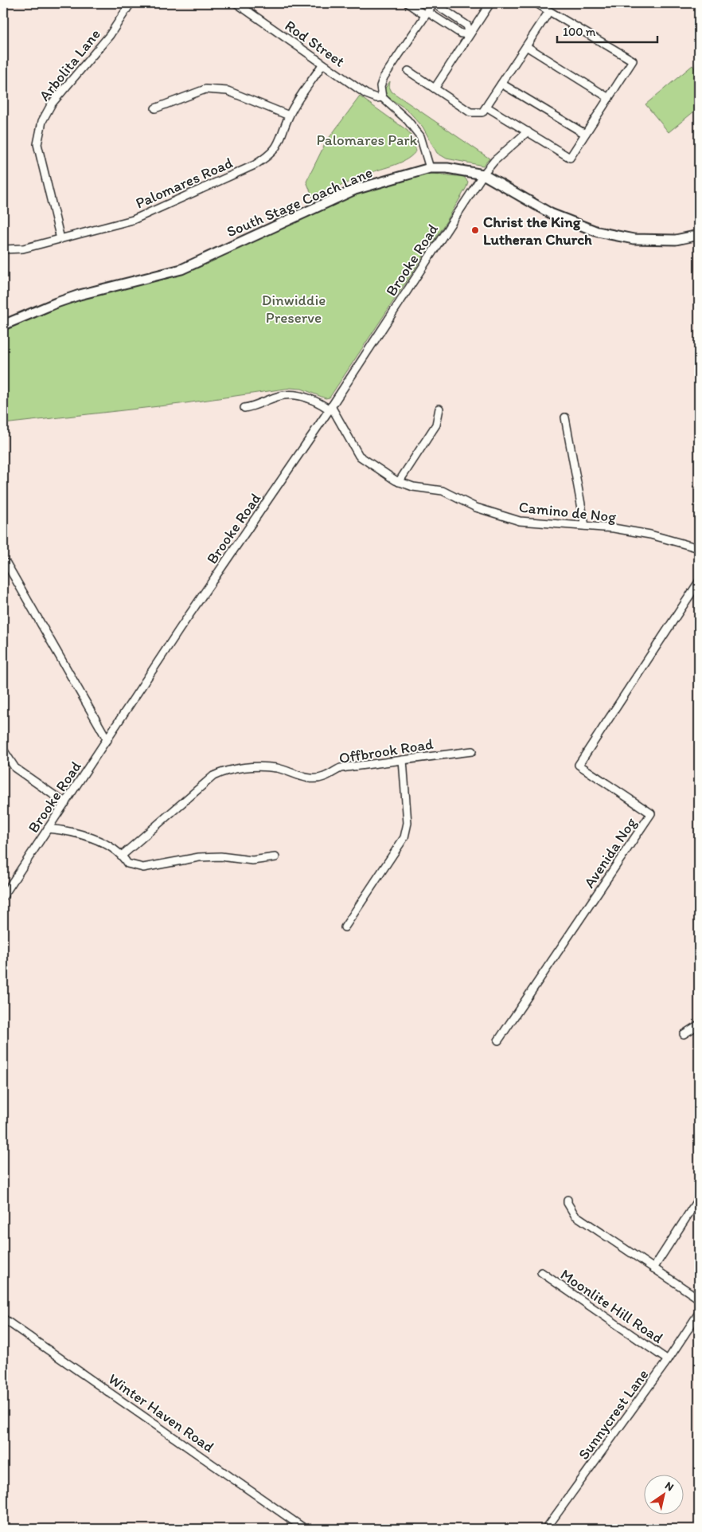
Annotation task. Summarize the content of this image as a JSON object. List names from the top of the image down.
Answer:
{
  "streets": {
    "main road": ["South Stage Coach Lane"],
    "street": [
      "Rod Street",
      "Arbolita Lane",
      "Palomares Road",
      "Brooke Road",
      "Camino de Nog",
      "Offbrook Road",
      "Avenida Nog",
      "Moonlite Hill Road",
      "Winter Haven Road",
      "Sunnycrest Lane"
    ]
  },
  "crossings": [
    ["Rod Street", "Palomares Road"],
    ["Arbolita Lane", "Palomares Road"],
    ["South Stage Coach Lane", "Brooke Road"],
    ["Brooke Road", "Camino de Nog"],
    ["Moonlite Hill Road", "Sunnycrest Lane"]
  ],
  "parks": ["Palomares Park", "Dinwiddie Preserve"],
  "places": ["Christ the King Lutheran Church"],
  "scale_bar": "100 m",
  "north": "top right"
}
